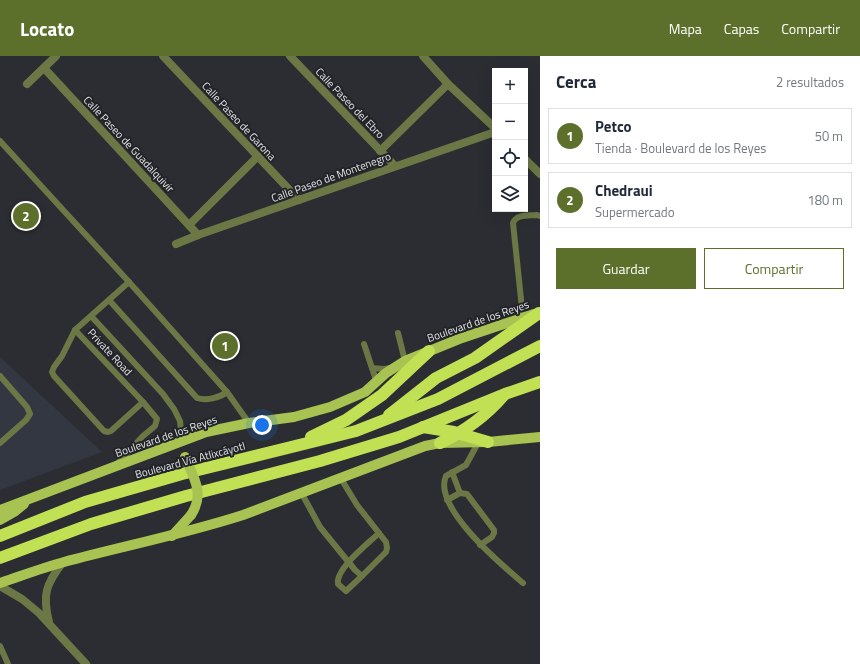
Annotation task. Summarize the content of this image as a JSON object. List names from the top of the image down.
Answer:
{
  "streets": {
    "highway": ["Boulevard Vía Atlixcáyotl"],
    "main road": ["Boulevard de los Reyes"],
    "street": [
      "Calle Paseo del Ebro",
      "Calle Paseo de Garona",
      "Calle Paseo de Guadalquivir",
      "Calle Paseo de Montenegro"
    ],
    "lane": ["Private Road"]
  },
  "crossings": [
    ["Calle Paseo del Ebro", "Calle Paseo de Montenegro"],
    ["Calle Paseo de Garona", "Calle Paseo de Montenegro"],
    ["Calle Paseo de Guadalquivir", "Calle Paseo de Montenegro"],
    ["Boulevard de los Reyes", "Private Road"]
  ],
  "page": {
    "header": "Locato",
    "nav": ["Mapa", "Capas", "Compartir"],
    "heading": ["Cerca", "2 resultados"],
    "map_buttons": ["+", "−"],
    "list": [
      {
        "mark": "1",
        "name": "Petco",
        "note": "Tienda · Boulevard de los Reyes",
        "value": "50 m"
      },
      {
        "mark": "2",
        "name": "Chedraui",
        "note": "Supermercado",
        "value": "180 m"
      }
    ],
    "pins": ["2", "1"],
    "buttons": ["Guardar", "Compartir"]
  }
}
